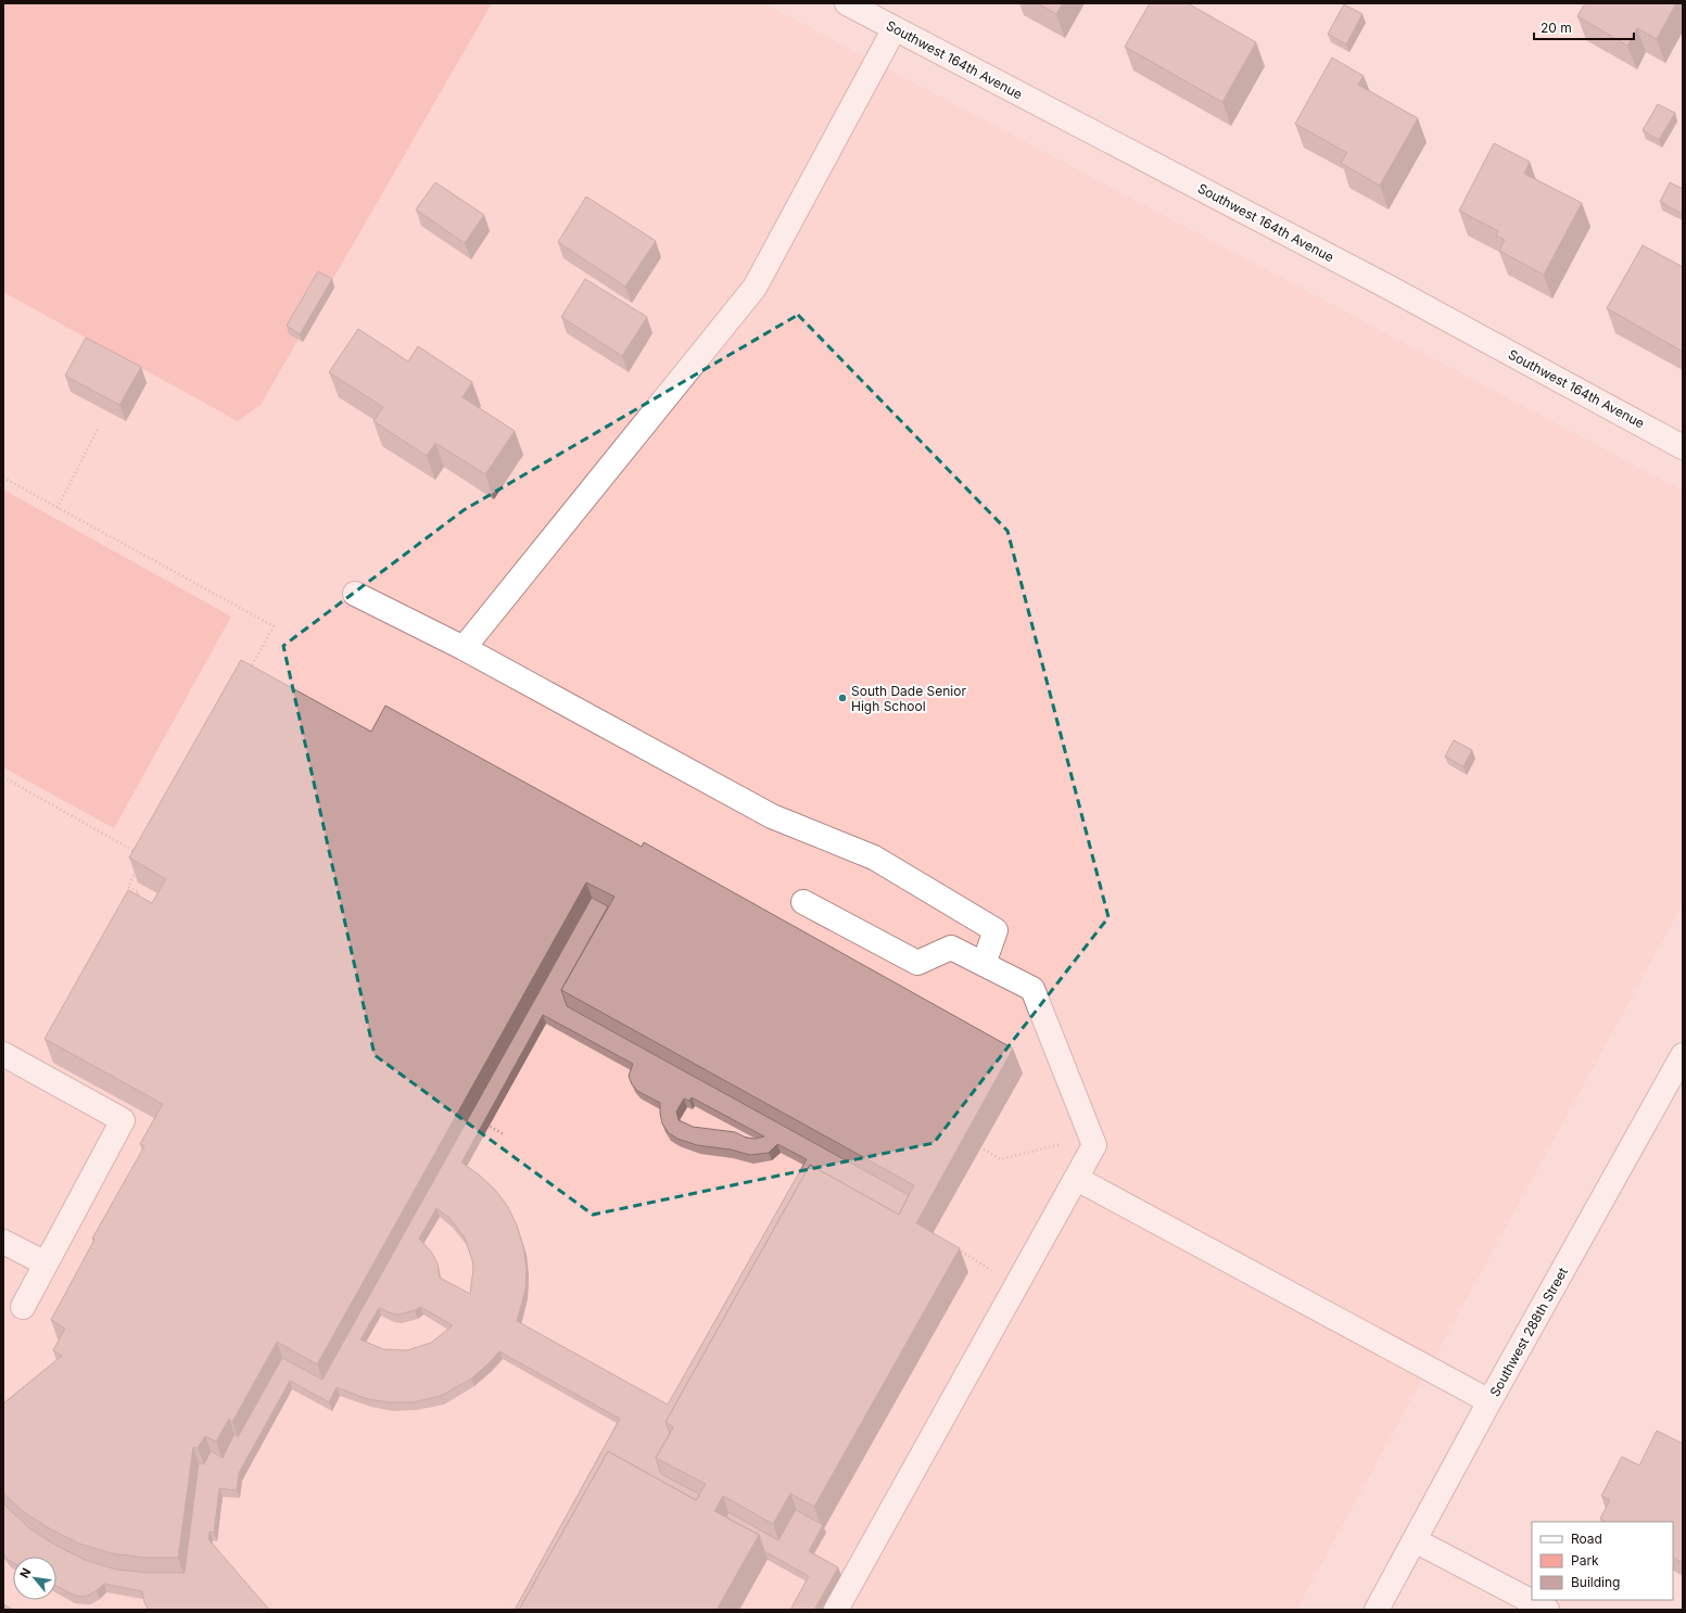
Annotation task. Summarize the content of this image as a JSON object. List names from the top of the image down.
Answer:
{
  "streets": {
    "street": ["Southwest 164th Avenue", "Southwest 288th Street"]
  },
  "places": ["South Dade Senior High School"],
  "legend": ["Road", "Park", "Building"],
  "scale_bar": "20 m",
  "north": "top left"
}
